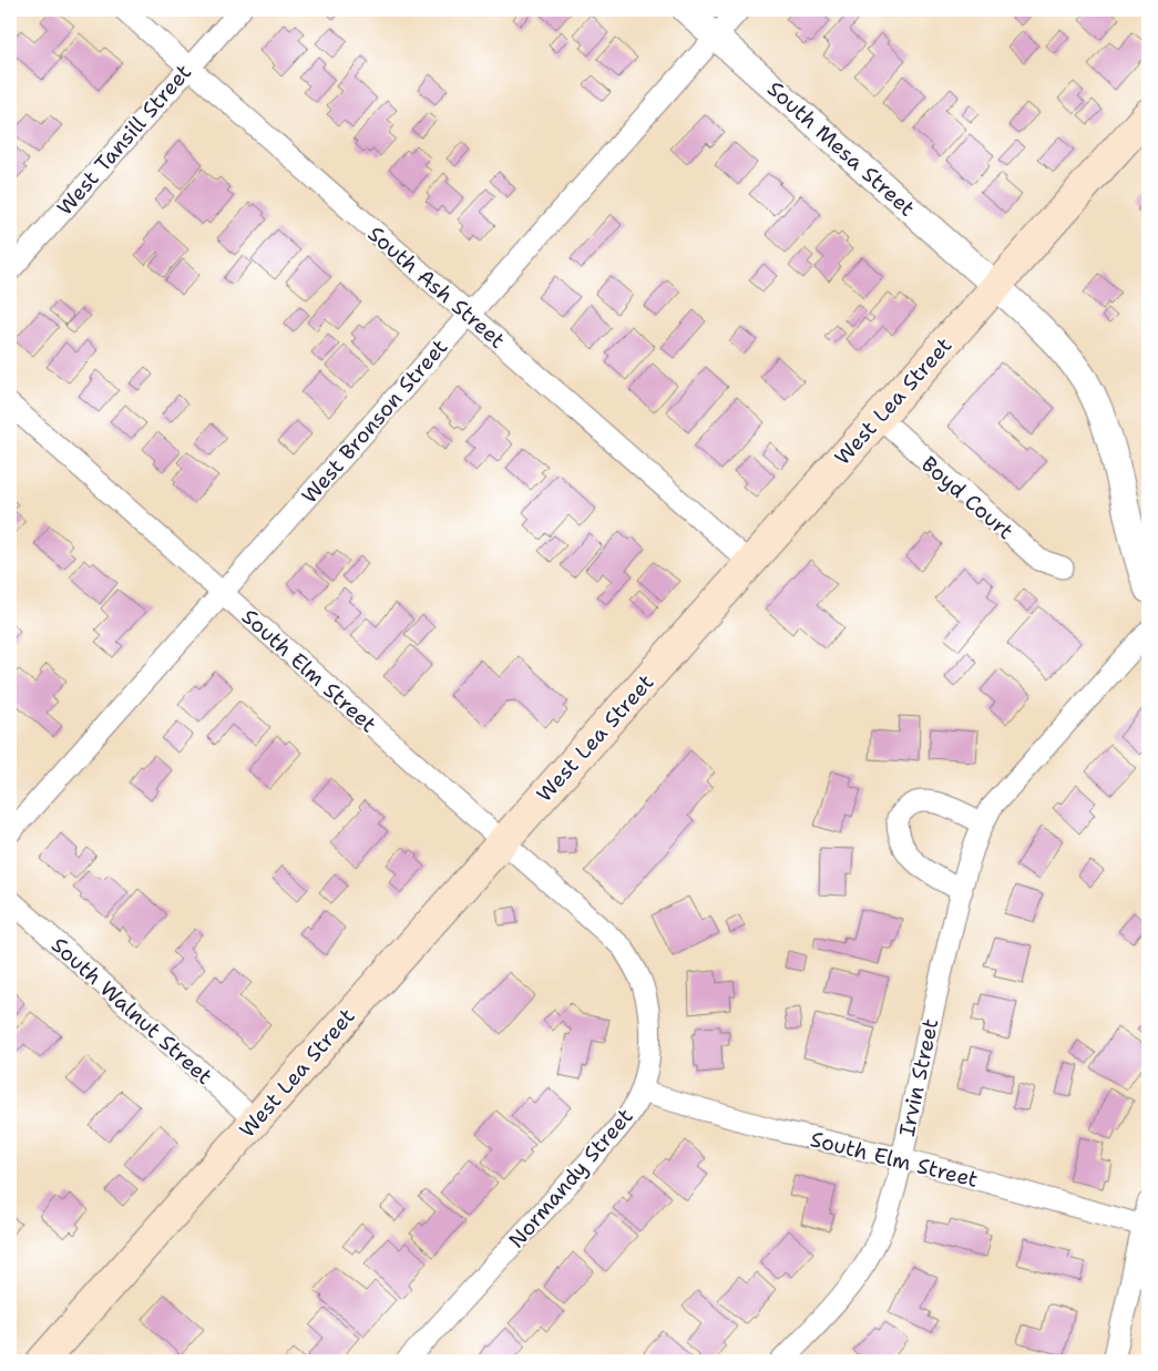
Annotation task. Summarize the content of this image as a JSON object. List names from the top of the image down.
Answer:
{
  "streets": {
    "main road": ["West Lea Street"],
    "street": [
      "West Tansill Street",
      "South Mesa Street",
      "South Ash Street",
      "West Bronson Street",
      "Boyd Court",
      "South Elm Street",
      "South Walnut Street",
      "Irvin Street",
      "Normandy Street"
    ]
  },
  "crossings": [
    ["West Tansill Street", "South Ash Street"],
    ["South Mesa Street", "West Lea Street"],
    ["South Mesa Street", "West Bronson Street"],
    ["South Ash Street", "West Lea Street"],
    ["South Ash Street", "West Bronson Street"],
    ["West Lea Street", "Boyd Court"],
    ["West Lea Street", "South Elm Street"],
    ["West Lea Street", "South Walnut Street"],
    ["West Bronson Street", "South Elm Street"],
    ["South Elm Street", "Irvin Street"],
    ["South Elm Street", "Normandy Street"]
  ]
}
